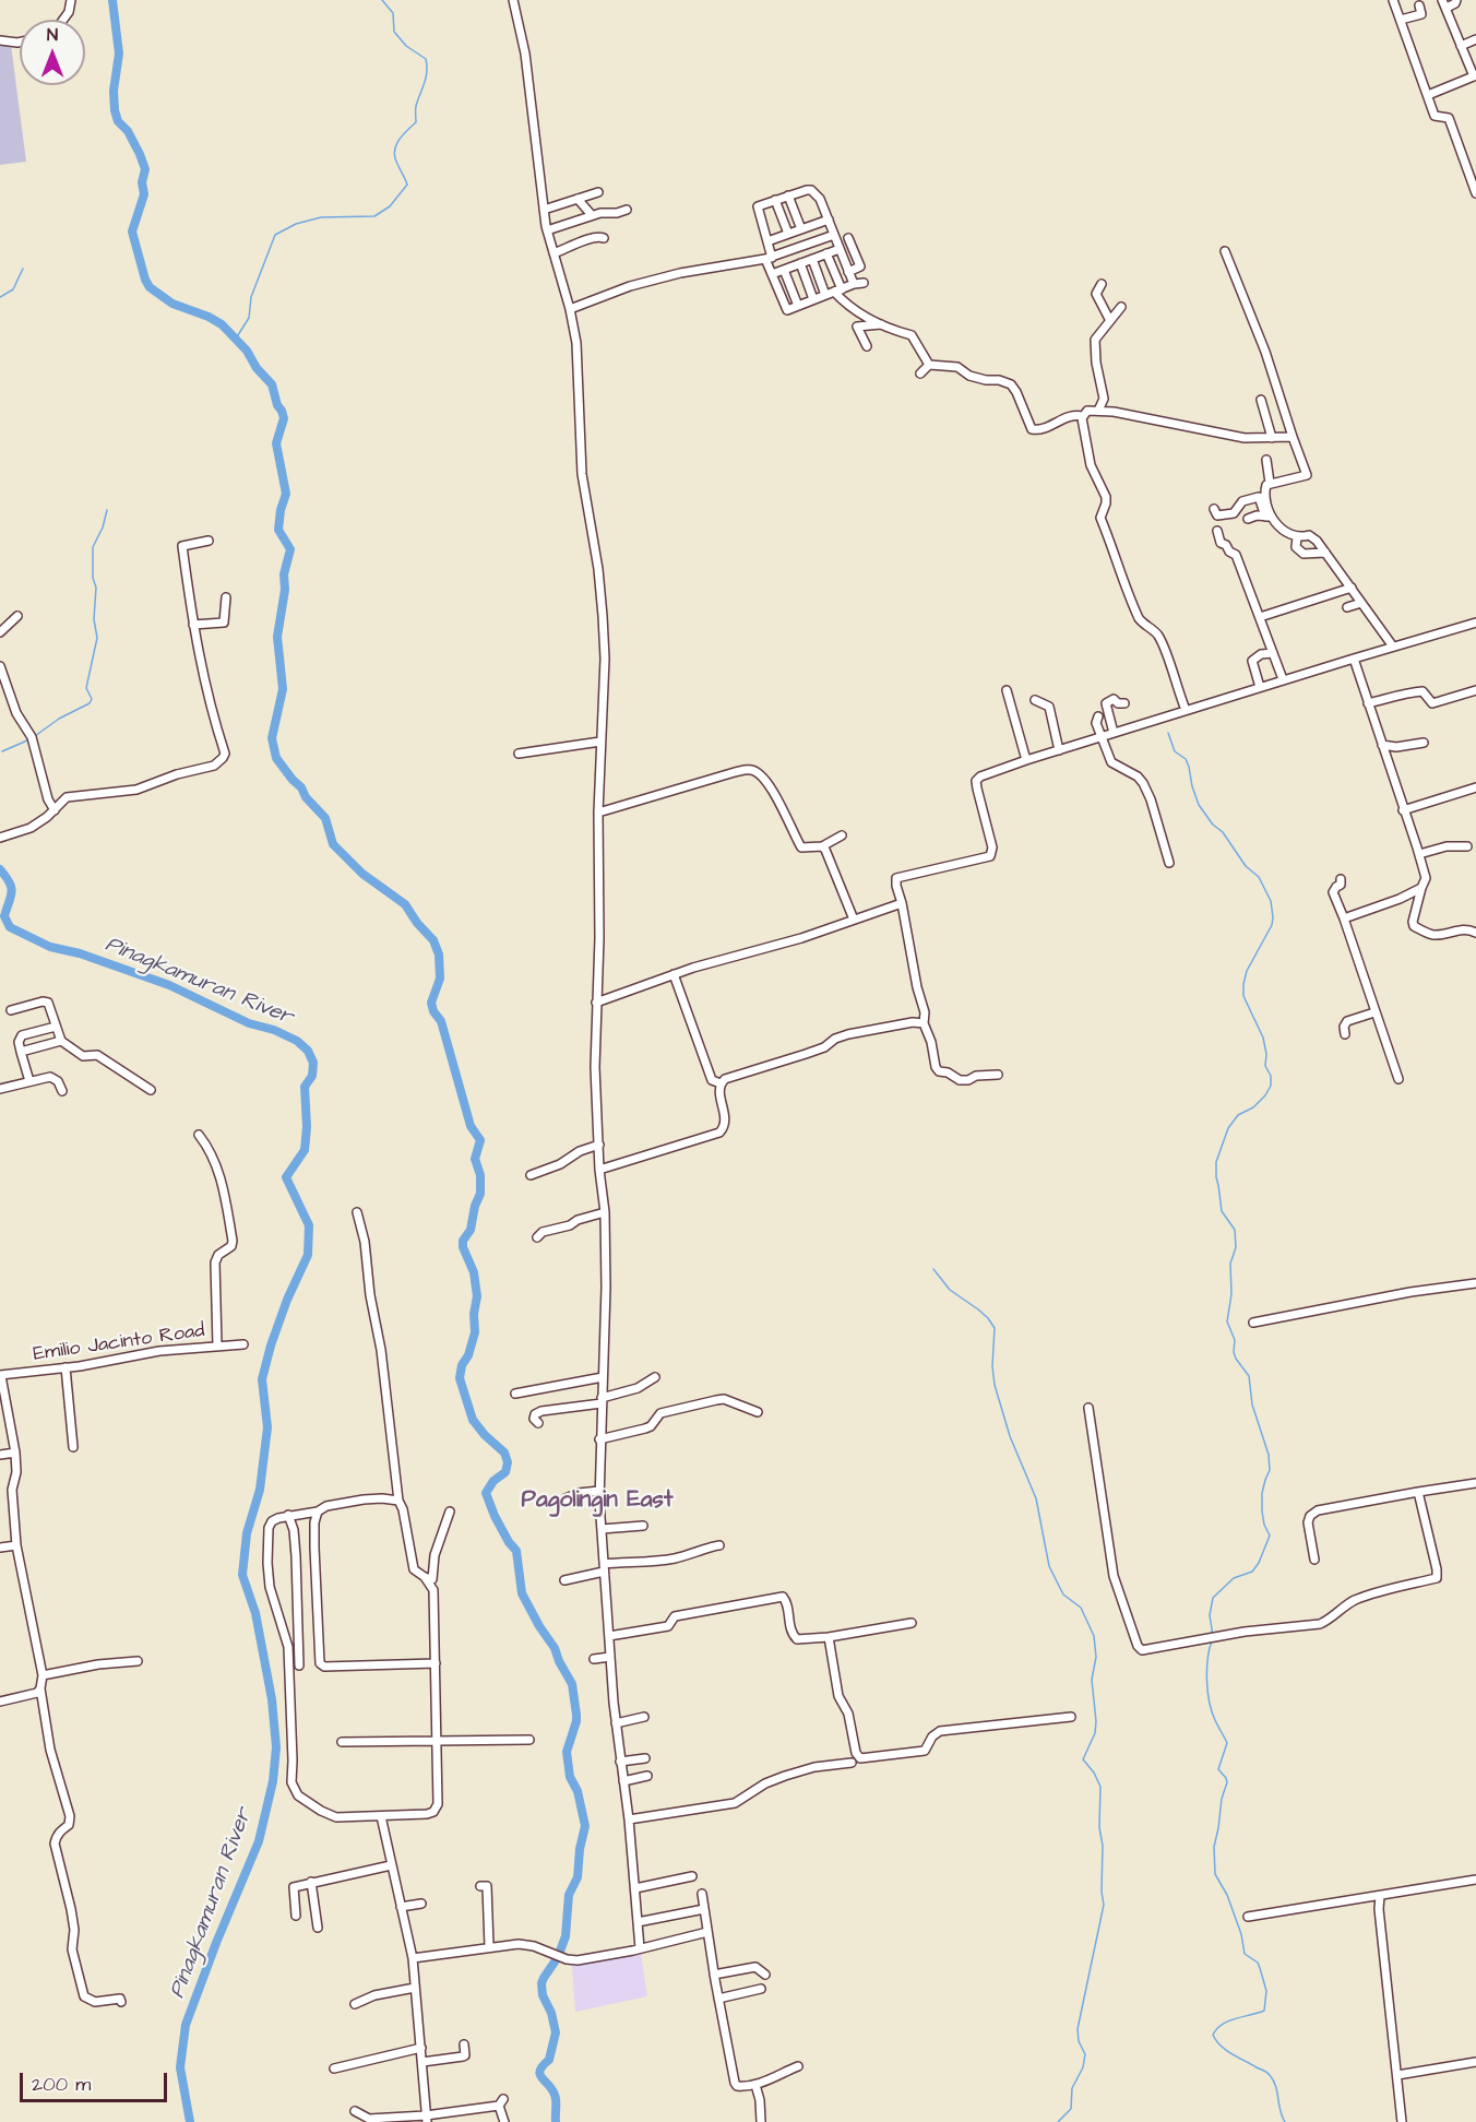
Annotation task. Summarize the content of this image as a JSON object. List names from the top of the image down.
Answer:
{
  "streets": {
    "street": ["Emilio Jacinto Road"]
  },
  "districts": ["Pagolingin East"],
  "water": ["Pinagkamuran River"],
  "scale_bar": "200 m",
  "north": "top"
}
